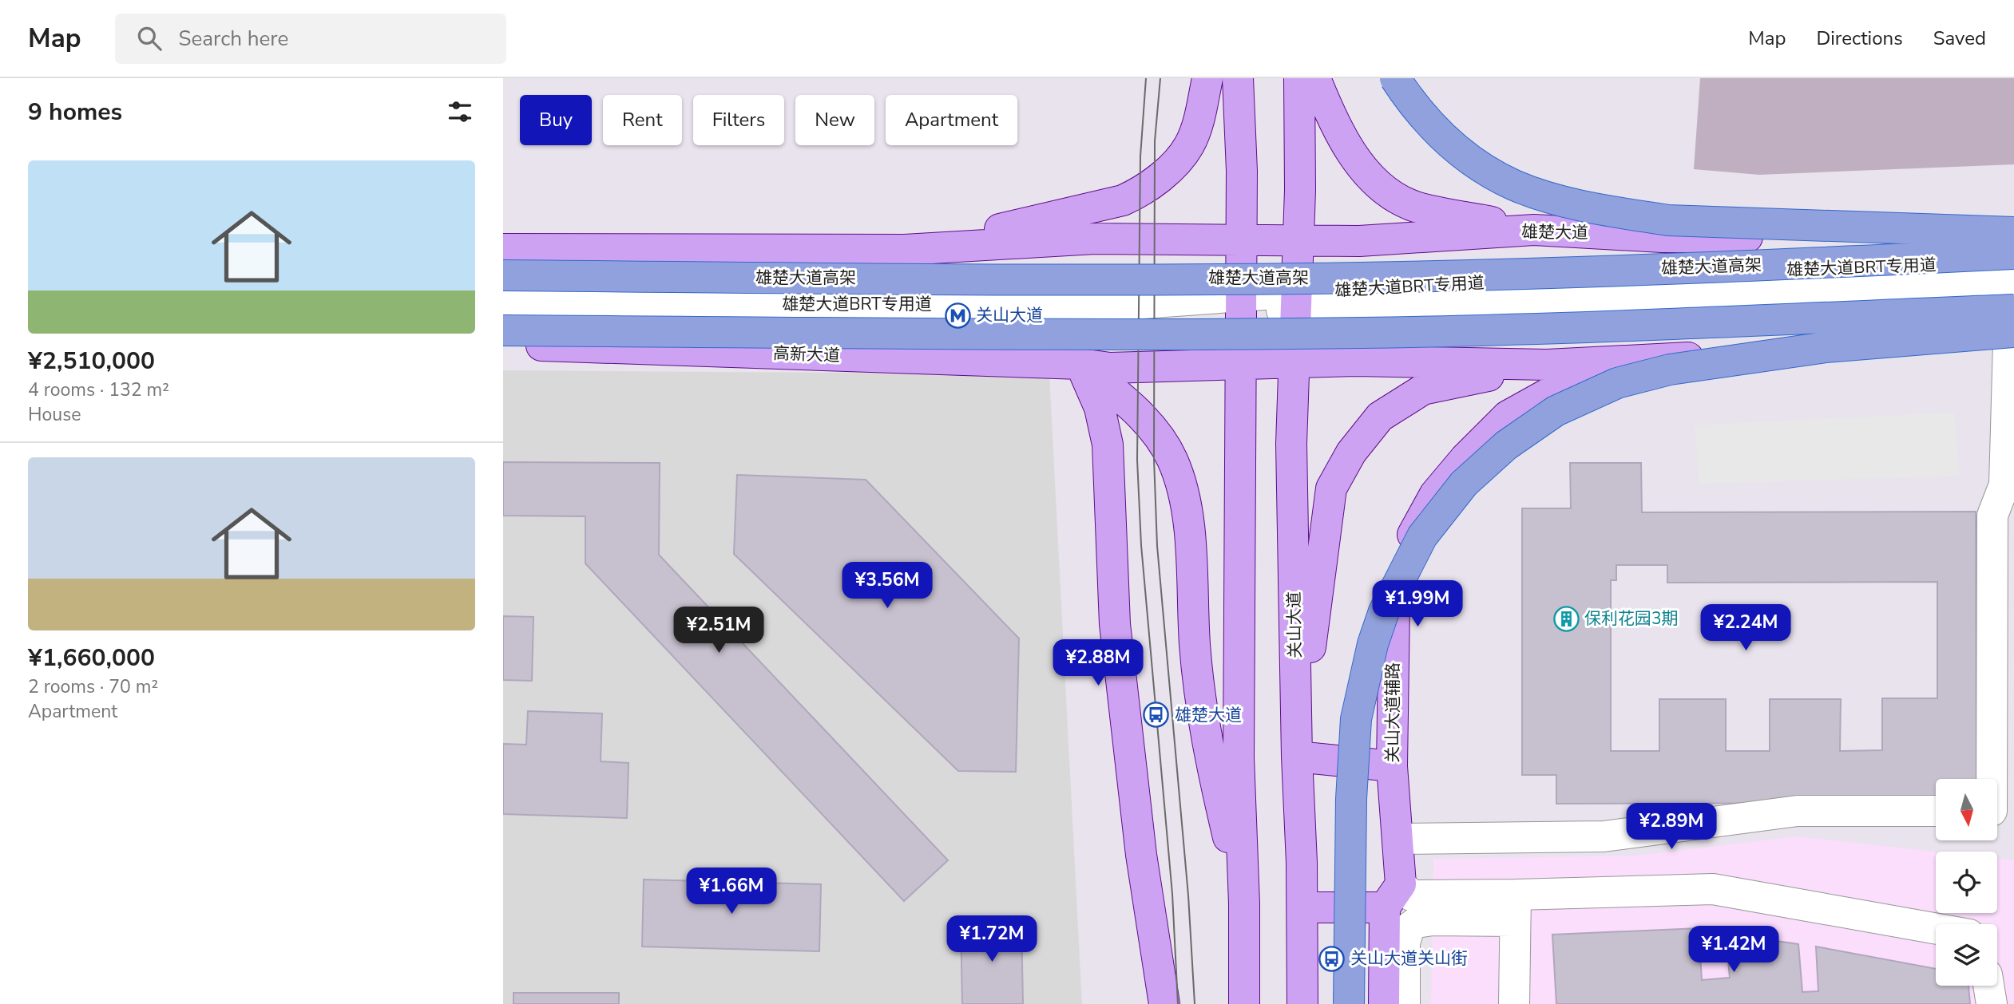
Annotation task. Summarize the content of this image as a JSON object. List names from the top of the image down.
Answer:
{
  "streets": {
    "highway": ["雄楚大道高架"],
    "main road": [
      "雄楚大道",
      "高新大道",
      "关山大道",
      "关山大道辅路"
    ],
    "street": ["雄楚大道BRT专用道"]
  },
  "crossings": [
    ["雄楚大道", "关山大道"],
    ["雄楚大道BRT专用道", "关山大道"]
  ],
  "places": {
    "metro station": ["关山大道"],
    "building": ["保利花园3期"],
    "bus stop": ["雄楚大道", "关山大道关山街"]
  },
  "north": "bottom",
  "page": {
    "header": "Map",
    "search": "Search here",
    "nav": ["Map", "Directions", "Saved"],
    "heading": "9 homes",
    "chip": [
      "Buy",
      "Rent",
      "Filters",
      "New",
      "Apartment"
    ],
    "list": [
      {
        "name": "¥2,510,000",
        "note": "4 rooms · 132 m² · House"
      },
      {
        "name": "¥1,660,000",
        "note": "2 rooms · 70 m² · Apartment"
      }
    ],
    "price": [
      "¥3.56M",
      "¥1.99M",
      "¥2.24M",
      "¥2.51M",
      "¥2.88M",
      "¥2.89M",
      "¥1.66M",
      "¥1.72M",
      "¥1.42M"
    ]
  }
}
